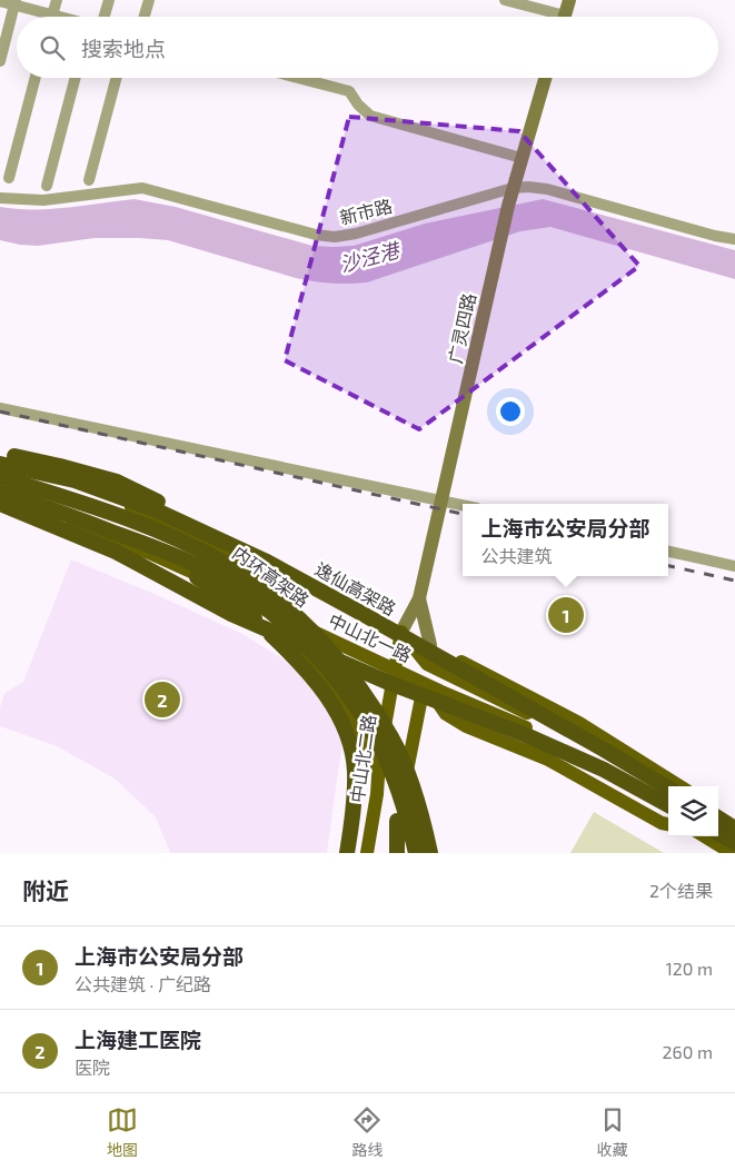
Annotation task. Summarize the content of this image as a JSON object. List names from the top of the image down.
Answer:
{
  "streets": {
    "highway": ["内环高架路", "逸仙高架路"],
    "main road": ["广灵四路", "中山北一路", "中山北二路"],
    "street": ["新市路"]
  },
  "crossings": [
    ["新市路", "广灵四路"],
    ["广灵四路", "中山北一路"],
    ["广灵四路", "中山北二路"],
    ["内环高架路", "中山北一路"],
    ["逸仙高架路", "中山北一路"],
    ["中山北一路", "中山北二路"]
  ],
  "water": ["沙泾港"],
  "page": {
    "search": "搜索地点",
    "popup": ["上海市公安局分部", "公共建筑"],
    "pins": ["1", "2"],
    "heading": ["附近", "2个结果"],
    "list": [
      {
        "mark": "1",
        "name": "上海市公安局分部",
        "note": "公共建筑 · 广纪路",
        "value": "120 m"
      },
      {
        "mark": "2",
        "name": "上海建工医院",
        "note": "医院",
        "value": "260 m"
      }
    ],
    "nav": ["地图", "路线", "收藏"]
  }
}
